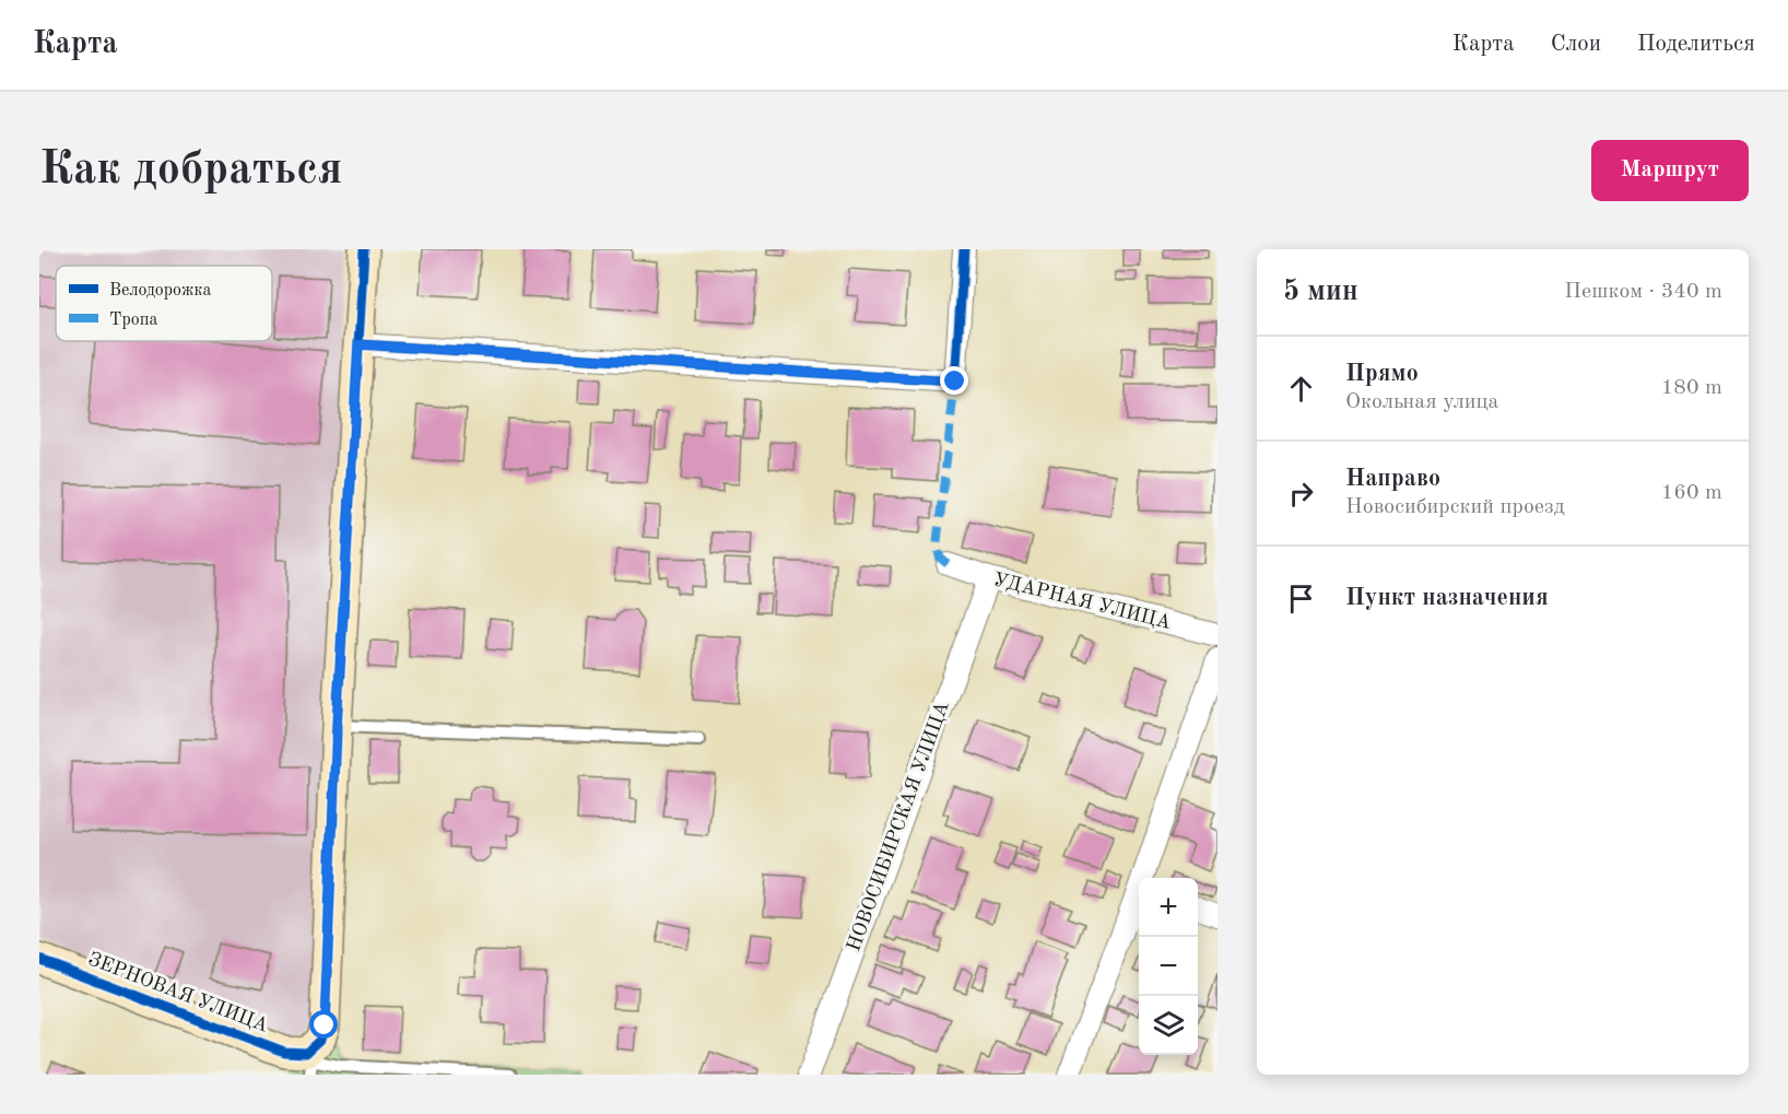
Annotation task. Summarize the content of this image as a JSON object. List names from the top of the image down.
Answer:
{
  "streets": {
    "street": ["УДАРНАЯ УЛИЦА", "НОВОСИБИРСКАЯ УЛИЦА", "ЗЕРНОВАЯ УЛИЦА"]
  },
  "crossings": [
    ["УДАРНАЯ УЛИЦА", "НОВОСИБИРСКАЯ УЛИЦА"]
  ],
  "legend": ["Велодорожка", "Тропа"],
  "page": {
    "header": "Карта",
    "nav": ["Карта", "Слои", "Поделиться"],
    "buttons": "Маршрут",
    "title": "Как добраться",
    "heading": ["5 мин", "Пешком · 340 m"],
    "list": [
      ["Прямо", "Окольная улица", "180 m"],
      ["Направо", "Новосибирский проезд", "160 m"],
      "Пункт назначения"
    ],
    "map_buttons": ["+", "−"]
  }
}
